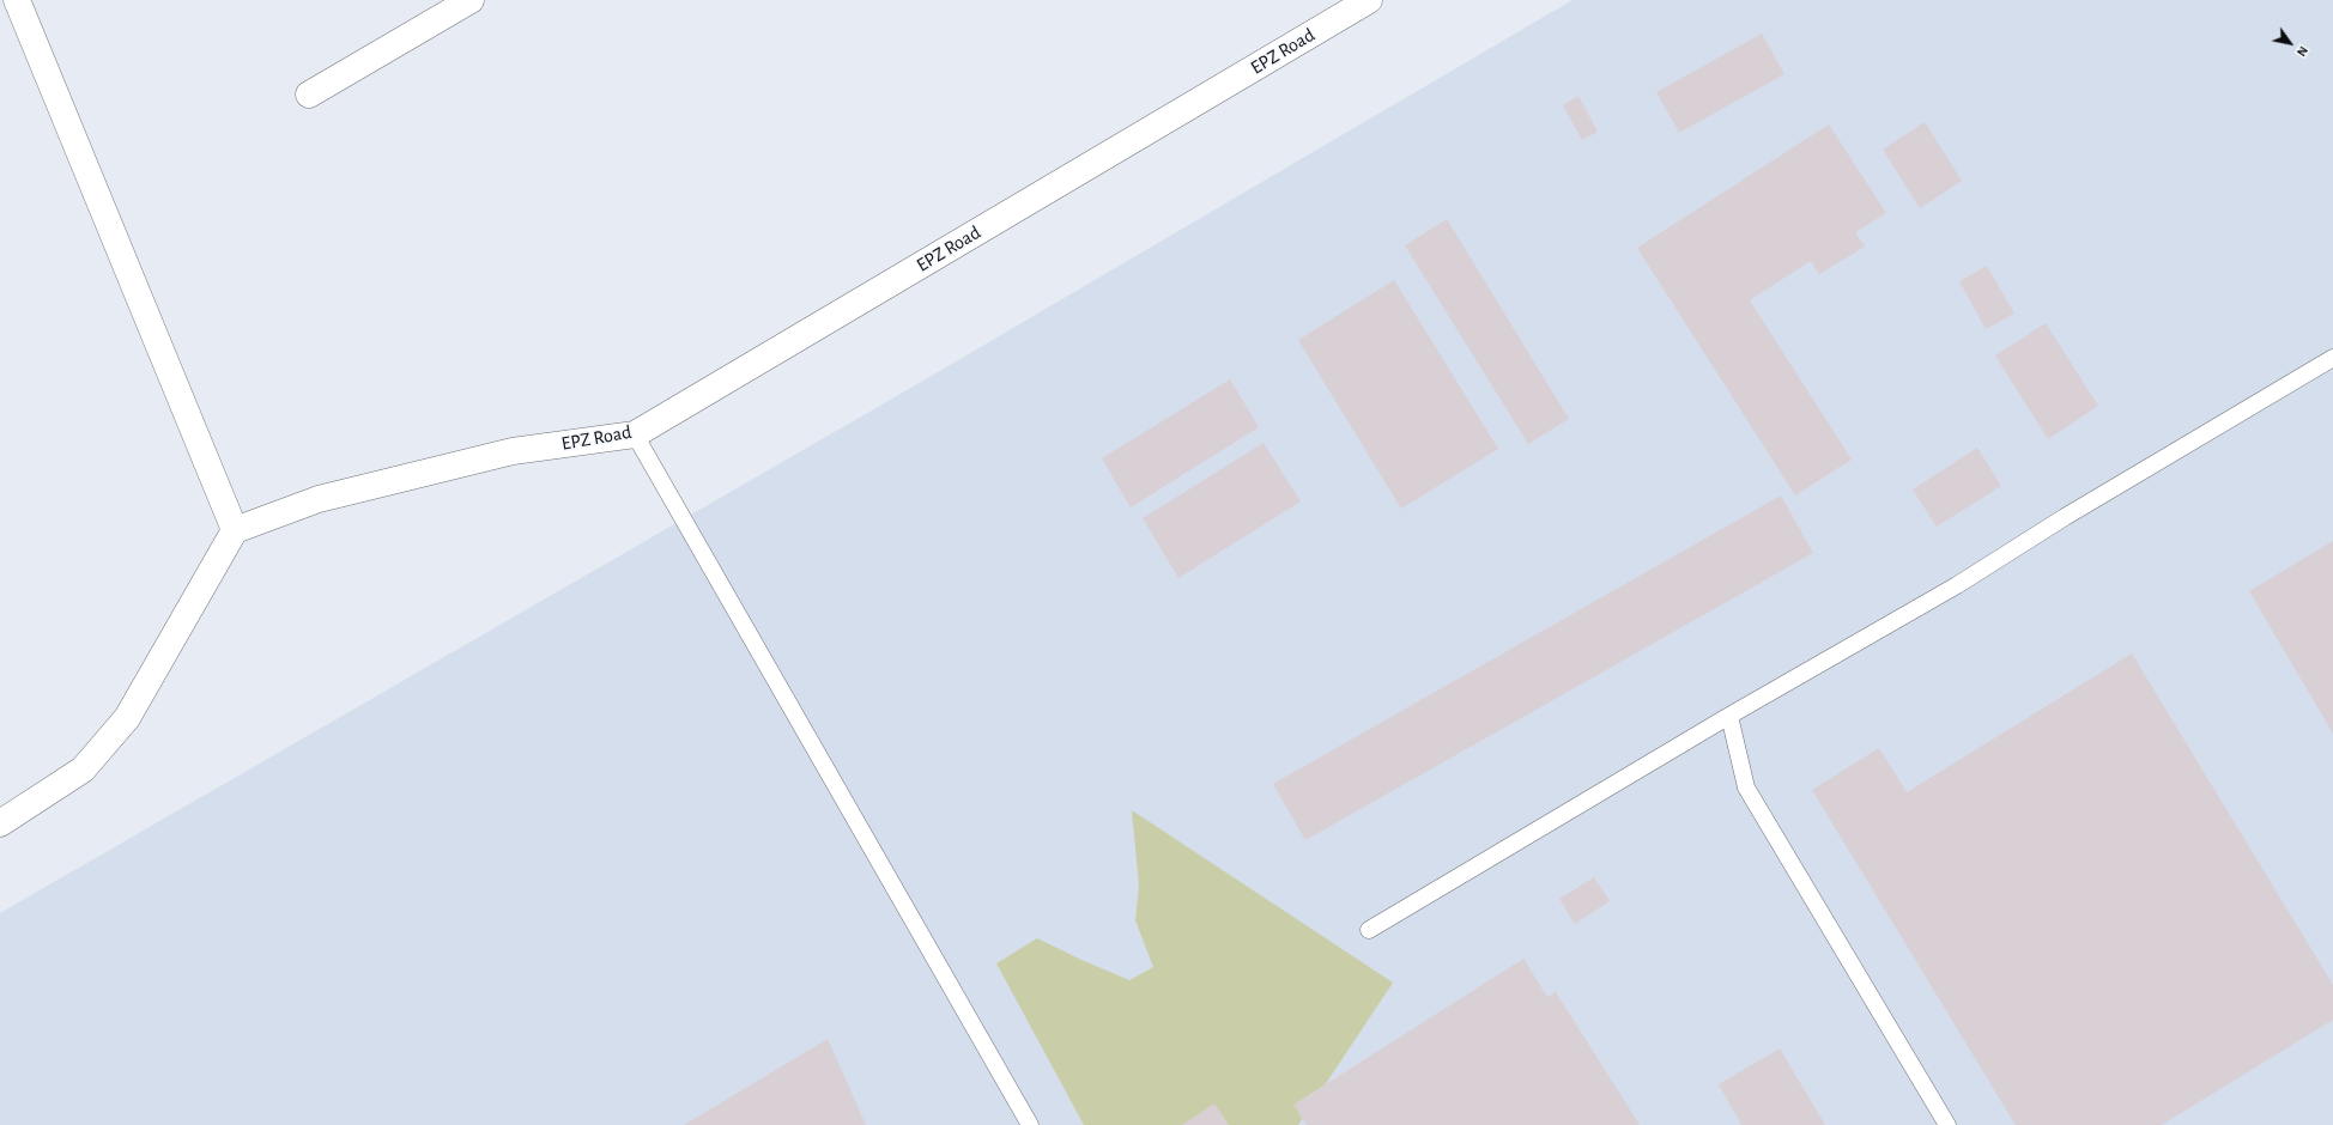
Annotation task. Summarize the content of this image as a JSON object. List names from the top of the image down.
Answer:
{
  "streets": {
    "street": ["EPZ Road"]
  },
  "north": "bottom right"
}
